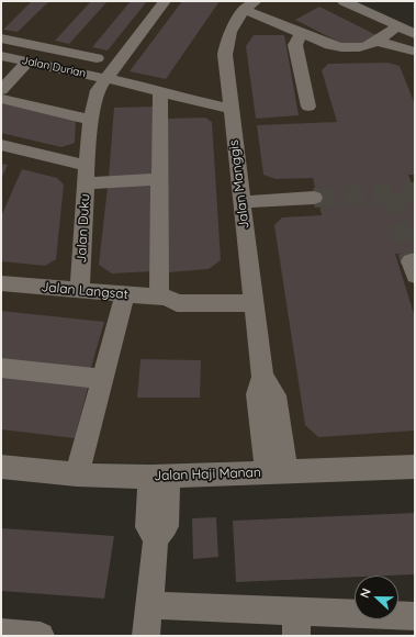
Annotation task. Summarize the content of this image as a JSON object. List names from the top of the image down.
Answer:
{
  "streets": {
    "street": [
      "Jalan Durian",
      "Jalan Manggis",
      "Jalan Duku",
      "Jalan Langsat",
      "Jalan Haji Manan"
    ]
  },
  "crossings": [
    ["Jalan Durian", "Jalan Manggis"],
    ["Jalan Durian", "Jalan Duku"],
    ["Jalan Manggis", "Jalan Langsat"],
    ["Jalan Manggis", "Jalan Haji Manan"],
    ["Jalan Duku", "Jalan Langsat"]
  ],
  "north": "left"
}
